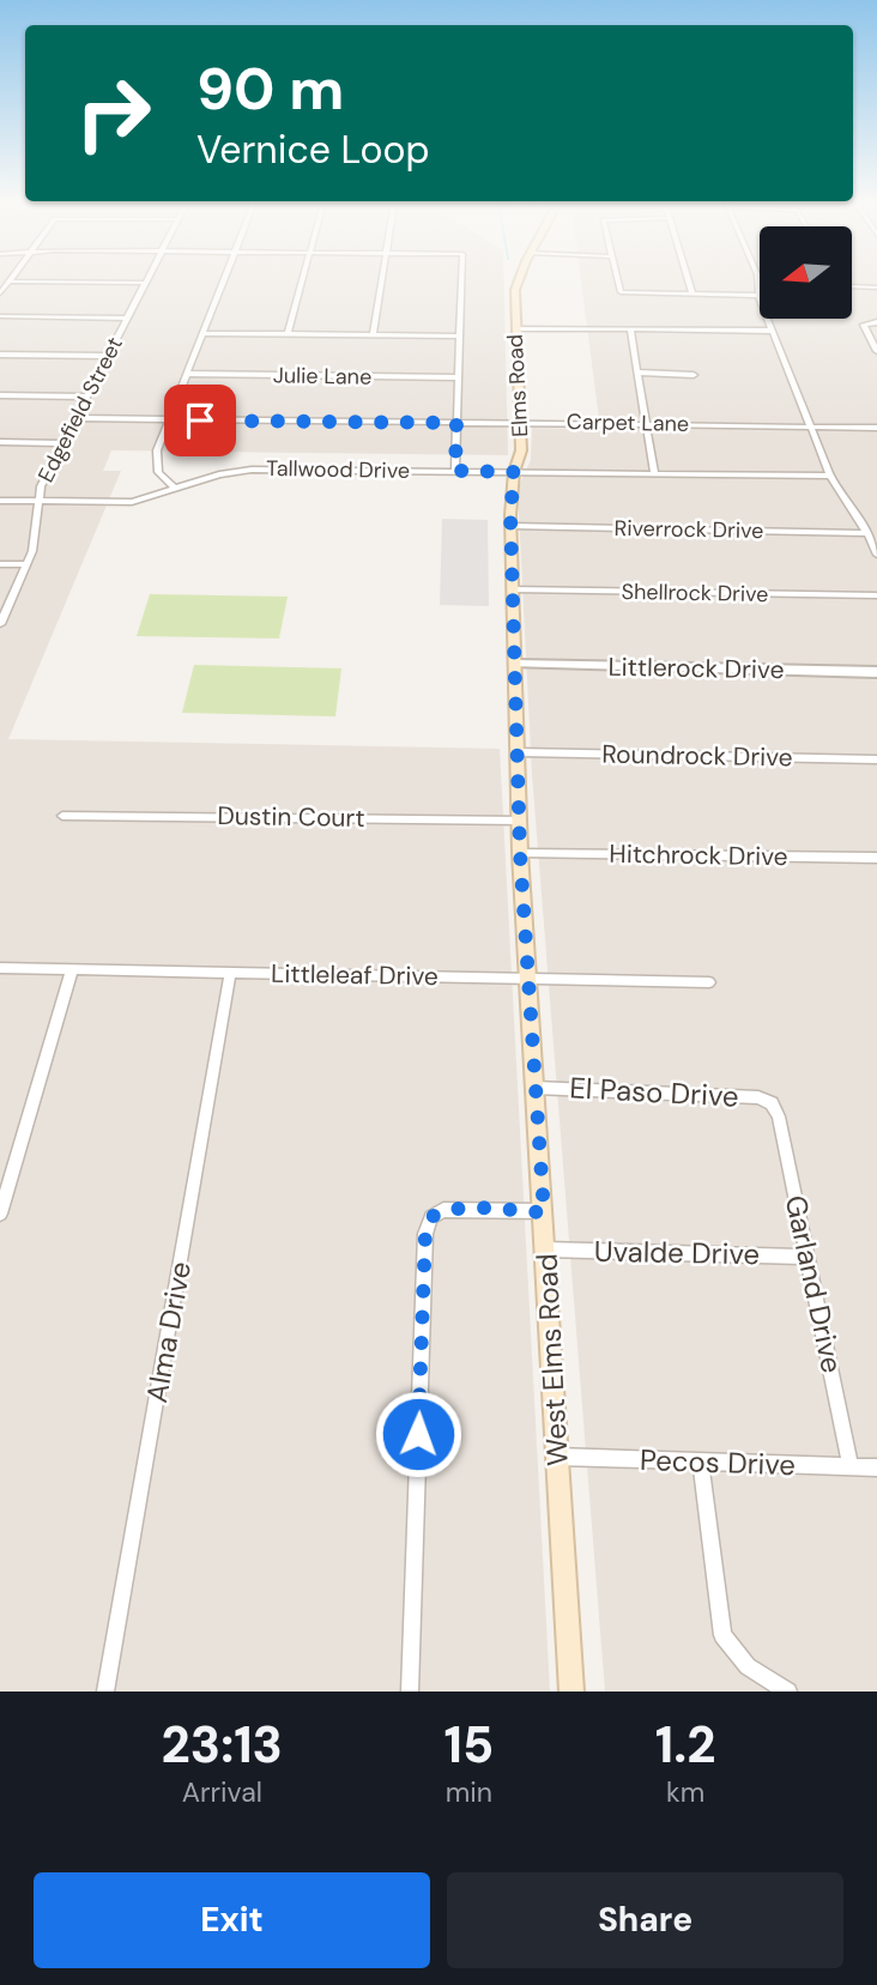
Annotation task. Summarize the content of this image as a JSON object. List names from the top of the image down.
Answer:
{
  "streets": {
    "main road": ["Elms Road", "West Elms Road"],
    "street": [
      "Julie Lane",
      "Edgefield Street",
      "Carpet Lane",
      "Tallwood Drive",
      "Riverrock Drive",
      "Shellrock Drive",
      "Littlerock Drive",
      "Roundrock Drive",
      "Dustin Court",
      "Hitchrock Drive",
      "Littleleaf Drive",
      "El Paso Drive",
      "Uvalde Drive",
      "Garland Drive",
      "Alma Drive",
      "Pecos Drive"
    ]
  },
  "crossings": [
    ["Elms Road", "Carpet Lane"],
    ["Elms Road", "Tallwood Drive"],
    ["Elms Road", "Riverrock Drive"],
    ["Elms Road", "Shellrock Drive"],
    ["Elms Road", "Littlerock Drive"],
    ["Elms Road", "Roundrock Drive"],
    ["Elms Road", "Dustin Court"],
    ["Elms Road", "Hitchrock Drive"],
    ["Elms Road", "Littleleaf Drive"],
    ["Elms Road", "West Elms Road"],
    ["Edgefield Street", "Carpet Lane"],
    ["Edgefield Street", "Tallwood Drive"],
    ["Littleleaf Drive", "Alma Drive"],
    ["Littleleaf Drive", "West Elms Road"],
    ["El Paso Drive", "Garland Drive"],
    ["El Paso Drive", "West Elms Road"],
    ["Uvalde Drive", "Garland Drive"],
    ["Uvalde Drive", "West Elms Road"],
    ["Garland Drive", "Pecos Drive"],
    ["West Elms Road", "Pecos Drive"]
  ],
  "north": "left",
  "page": {
    "turn": ["90 m", "Vernice Loop"],
    "eta": [
      "23:13",
      "Arrival",
      "15",
      "min",
      "1.2",
      "km"
    ],
    "buttons": ["Exit", "Share"]
  }
}
